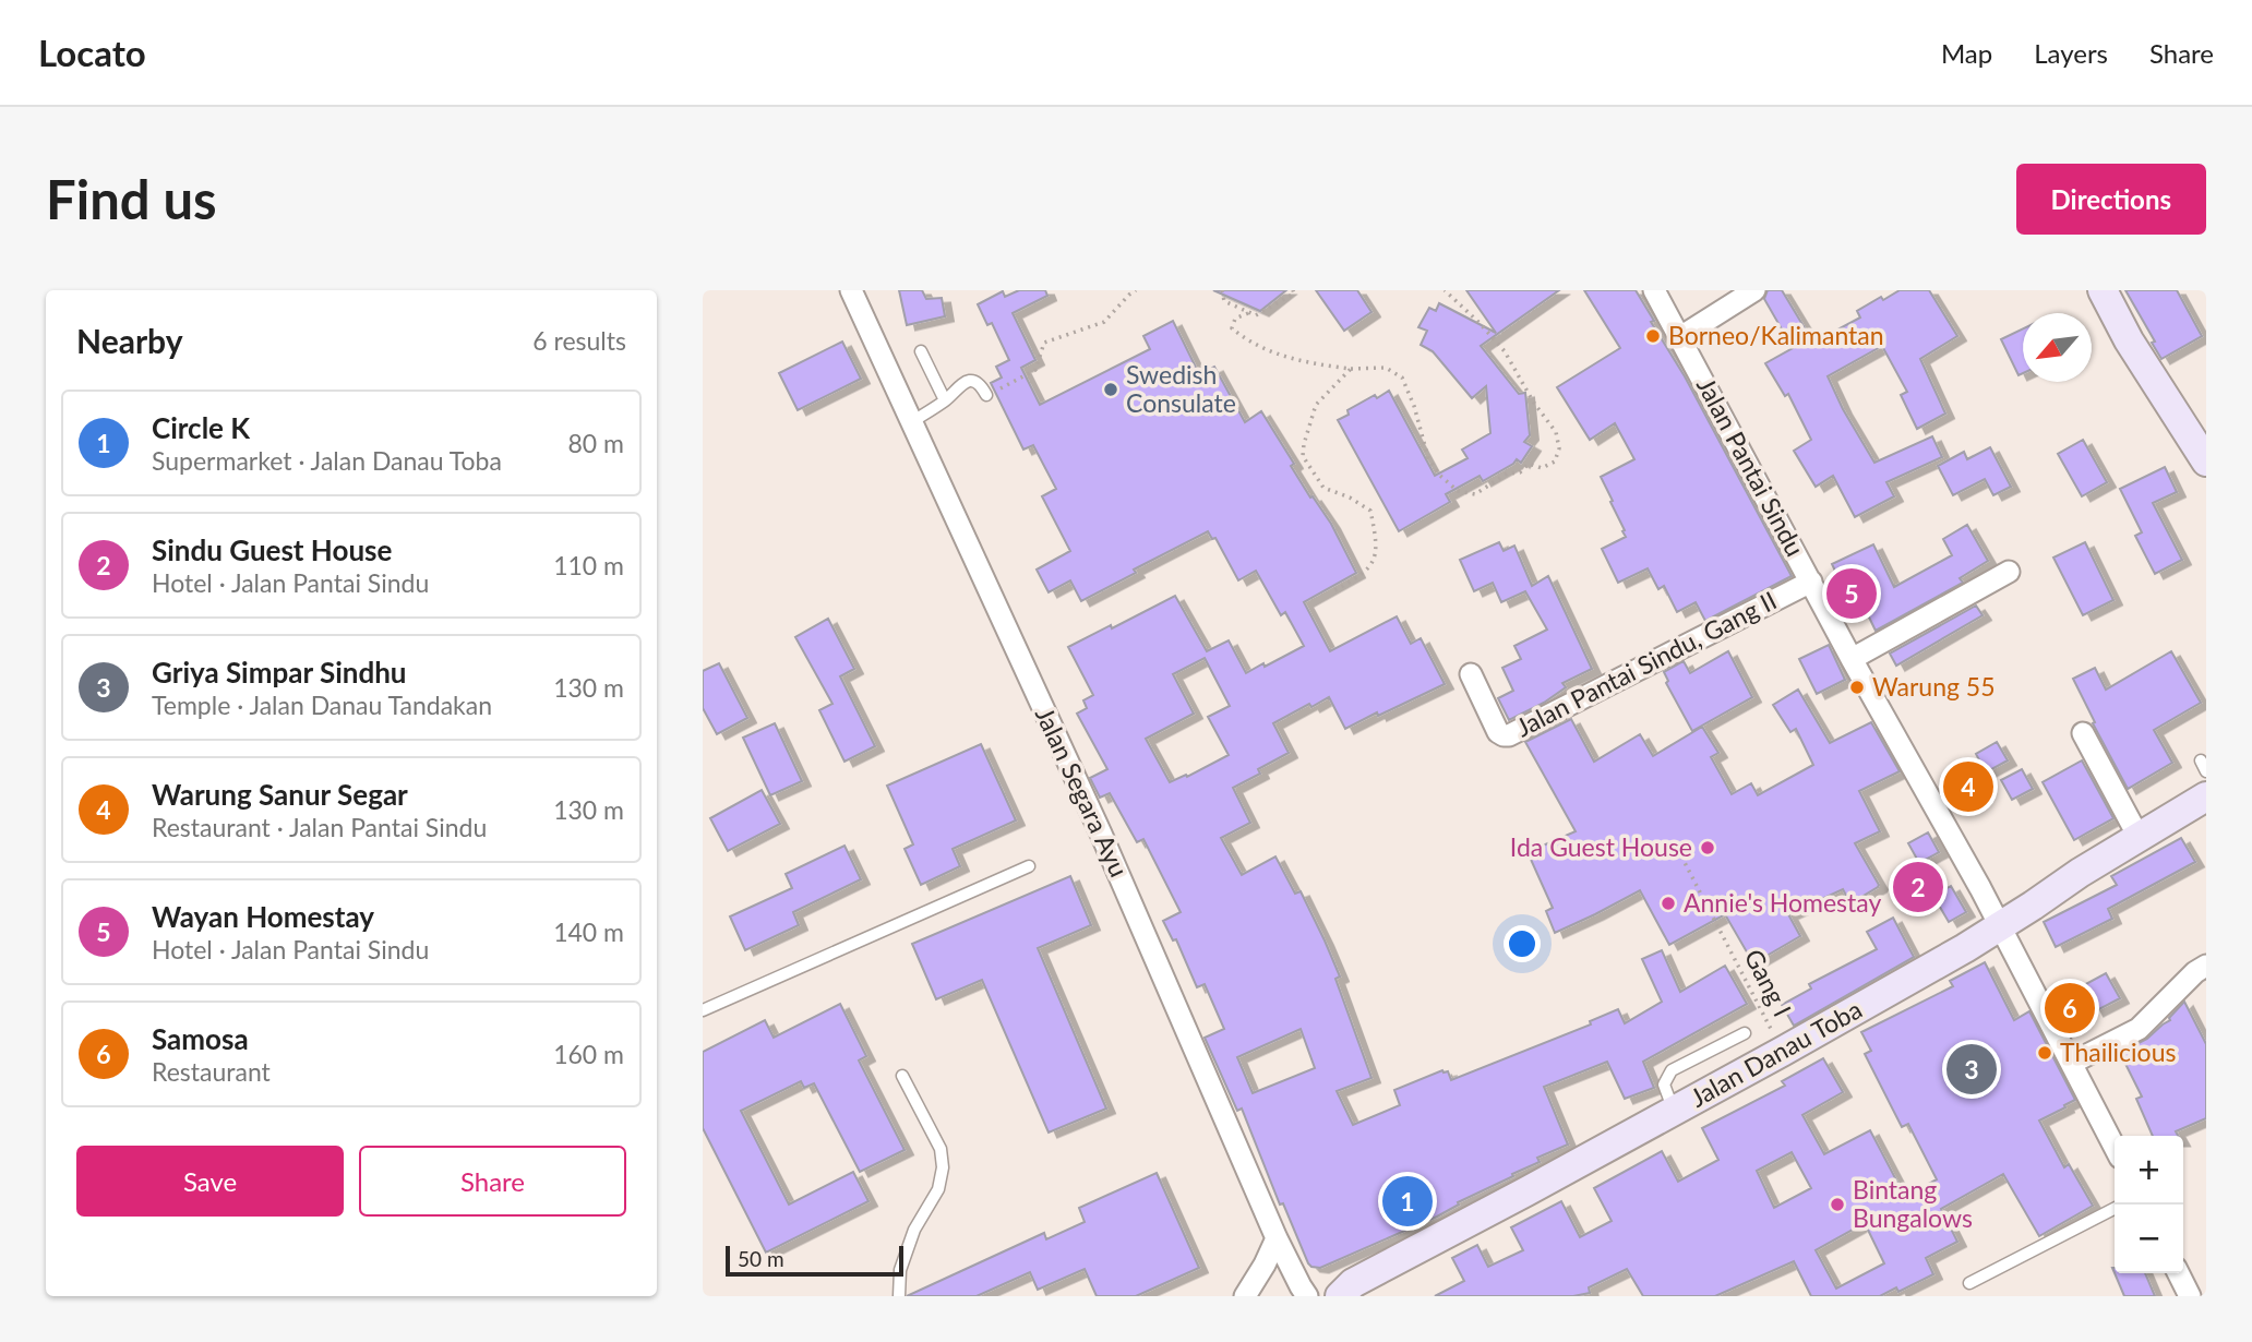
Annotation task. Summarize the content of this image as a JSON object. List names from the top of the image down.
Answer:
{
  "streets": {
    "street": [
      "Jalan Pantai Sindu",
      "Jalan Pantai Sindu, Gang II",
      "Jalan Segara Ayu",
      "Jalan Danau Toba"
    ],
    "path": ["Gang I"]
  },
  "crossings": [
    ["Jalan Pantai Sindu", "Jalan Pantai Sindu, Gang II"],
    ["Jalan Pantai Sindu", "Jalan Danau Toba"],
    ["Gang I", "Jalan Danau Toba"]
  ],
  "places": [
    "Borneo/Kalimantan",
    "Swedish Consulate",
    "Warung 55",
    "Ida Guest House",
    "Annie's Homestay",
    "Thailicious",
    "Bintang Bungalows"
  ],
  "scale_bar": "50 m",
  "north": "bottom left",
  "page": {
    "header": "Locato",
    "nav": ["Map", "Layers", "Share"],
    "buttons": [
      "Directions",
      ["Save", "Share"]
    ],
    "title": "Find us",
    "heading": ["Nearby", "6 results"],
    "list": [
      {
        "mark": "1",
        "name": "Circle K",
        "note": "Supermarket · Jalan Danau Toba",
        "value": "80 m"
      },
      {
        "mark": "2",
        "name": "Sindu Guest House",
        "note": "Hotel · Jalan Pantai Sindu",
        "value": "110 m"
      },
      {
        "mark": "3",
        "name": "Griya Simpar Sindhu",
        "note": "Temple · Jalan Danau Tandakan",
        "value": "130 m"
      },
      {
        "mark": "4",
        "name": "Warung Sanur Segar",
        "note": "Restaurant · Jalan Pantai Sindu",
        "value": "130 m"
      },
      {
        "mark": "5",
        "name": "Wayan Homestay",
        "note": "Hotel · Jalan Pantai Sindu",
        "value": "140 m"
      },
      {
        "mark": "6",
        "name": "Samosa",
        "note": "Restaurant",
        "value": "160 m"
      }
    ],
    "pins": [
      "5",
      "4",
      "2",
      "6",
      "3",
      "1"
    ],
    "map_buttons": ["+", "−"],
    "scale": "50 m"
  }
}
